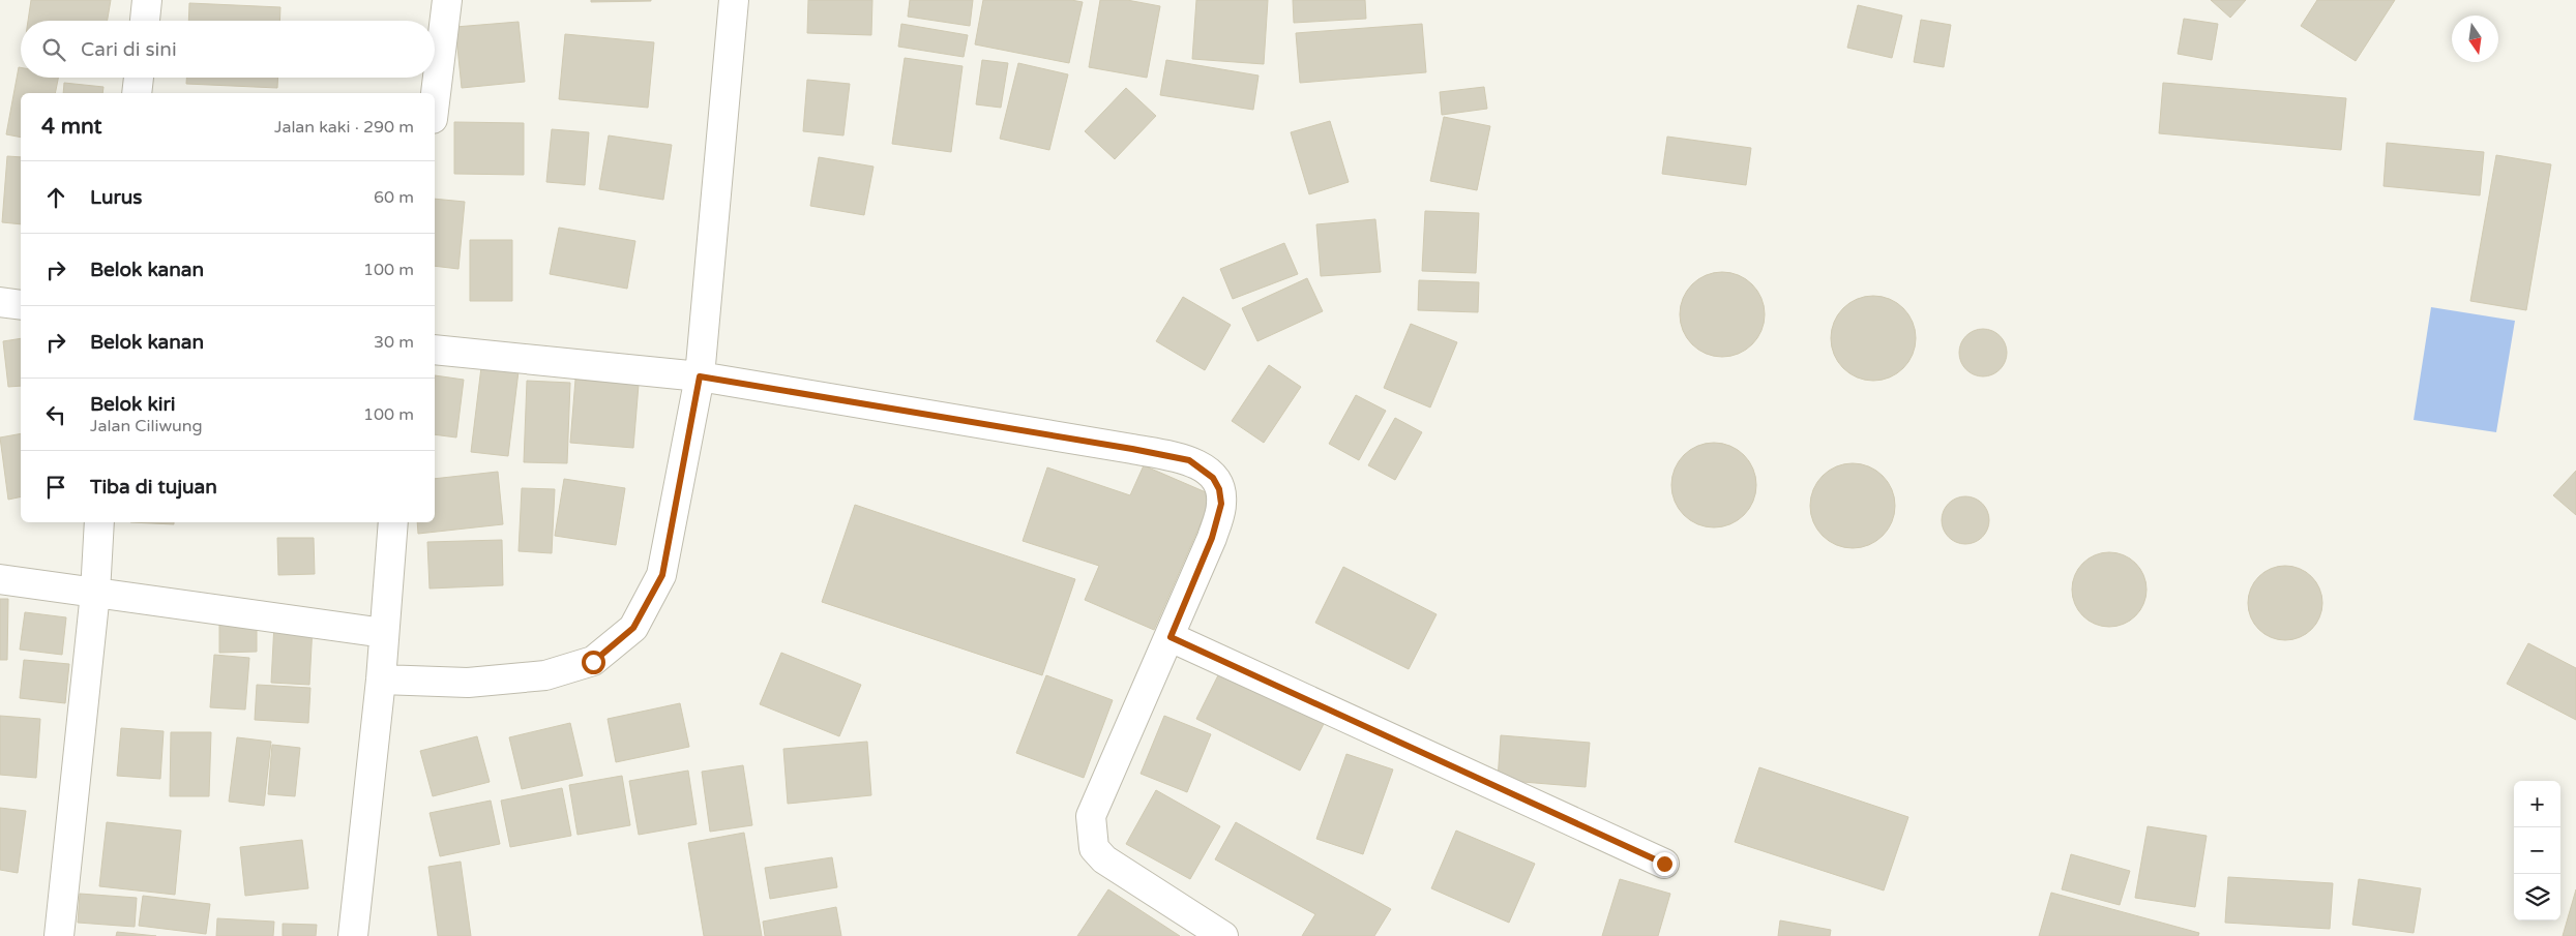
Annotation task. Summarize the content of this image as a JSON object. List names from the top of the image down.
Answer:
{
  "north": "bottom",
  "page": {
    "search": "Cari di sini",
    "heading": ["4 mnt", "Jalan kaki · 290 m"],
    "list": [
      ["Lurus", "60 m"],
      ["Belok kanan", "100 m"],
      ["Belok kanan", "30 m"],
      ["Belok kiri", "Jalan Ciliwung", "100 m"],
      "Tiba di tujuan"
    ],
    "map_buttons": ["+", "−"]
  }
}
